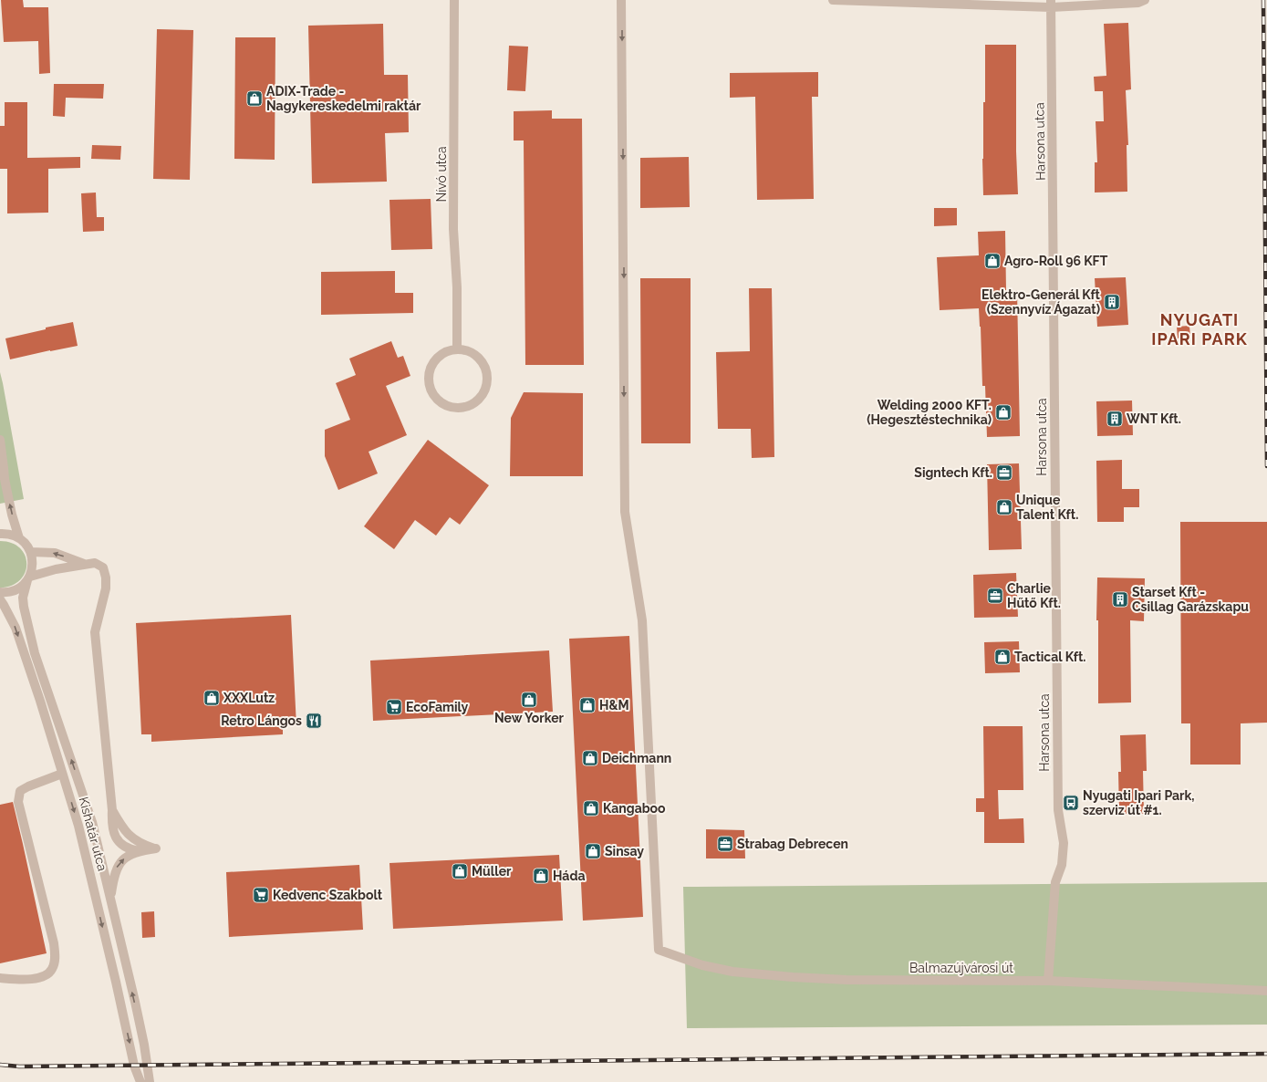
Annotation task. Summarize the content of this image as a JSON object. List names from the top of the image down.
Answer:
{
  "streets": {
    "street": [
      "Harsona utca",
      "Nívó utca",
      "Kishatár utca",
      "Balmazújvárosi út"
    ]
  },
  "crossings": [
    ["Harsona utca", "Balmazújvárosi út"]
  ],
  "districts": ["NYUGATI IPARI PARK"],
  "places": {
    "shop": [
      "ADIX-Trade - Nagykereskedelmi raktár",
      "Agro-Roll 96 KFT",
      "Welding 2000 KFT. (Hegesztéstechnika)",
      "Unique Talent Kft.",
      "Tactical Kft.",
      "XXXLutz",
      "New Yorker",
      "H&M",
      "Deichmann",
      "Kangaboo",
      "Sinsay",
      "Müller",
      "Háda"
    ],
    "building": ["Elektro-Generál Kft (Szennyvíz Ágazat)", "WNT Kft.", "Starset Kft - Csillag Garázskapu"],
    "office": ["Signtech Kft.", "Charlie Hűtő Kft.", "Strabag Debrecen"],
    "supermarket": ["EcoFamily", "Kedvenc Szakbolt"],
    "restaurant": ["Retro Lángos"],
    "bus stop": ["Nyugati Ipari Park, szerviz út #1."]
  }
}
